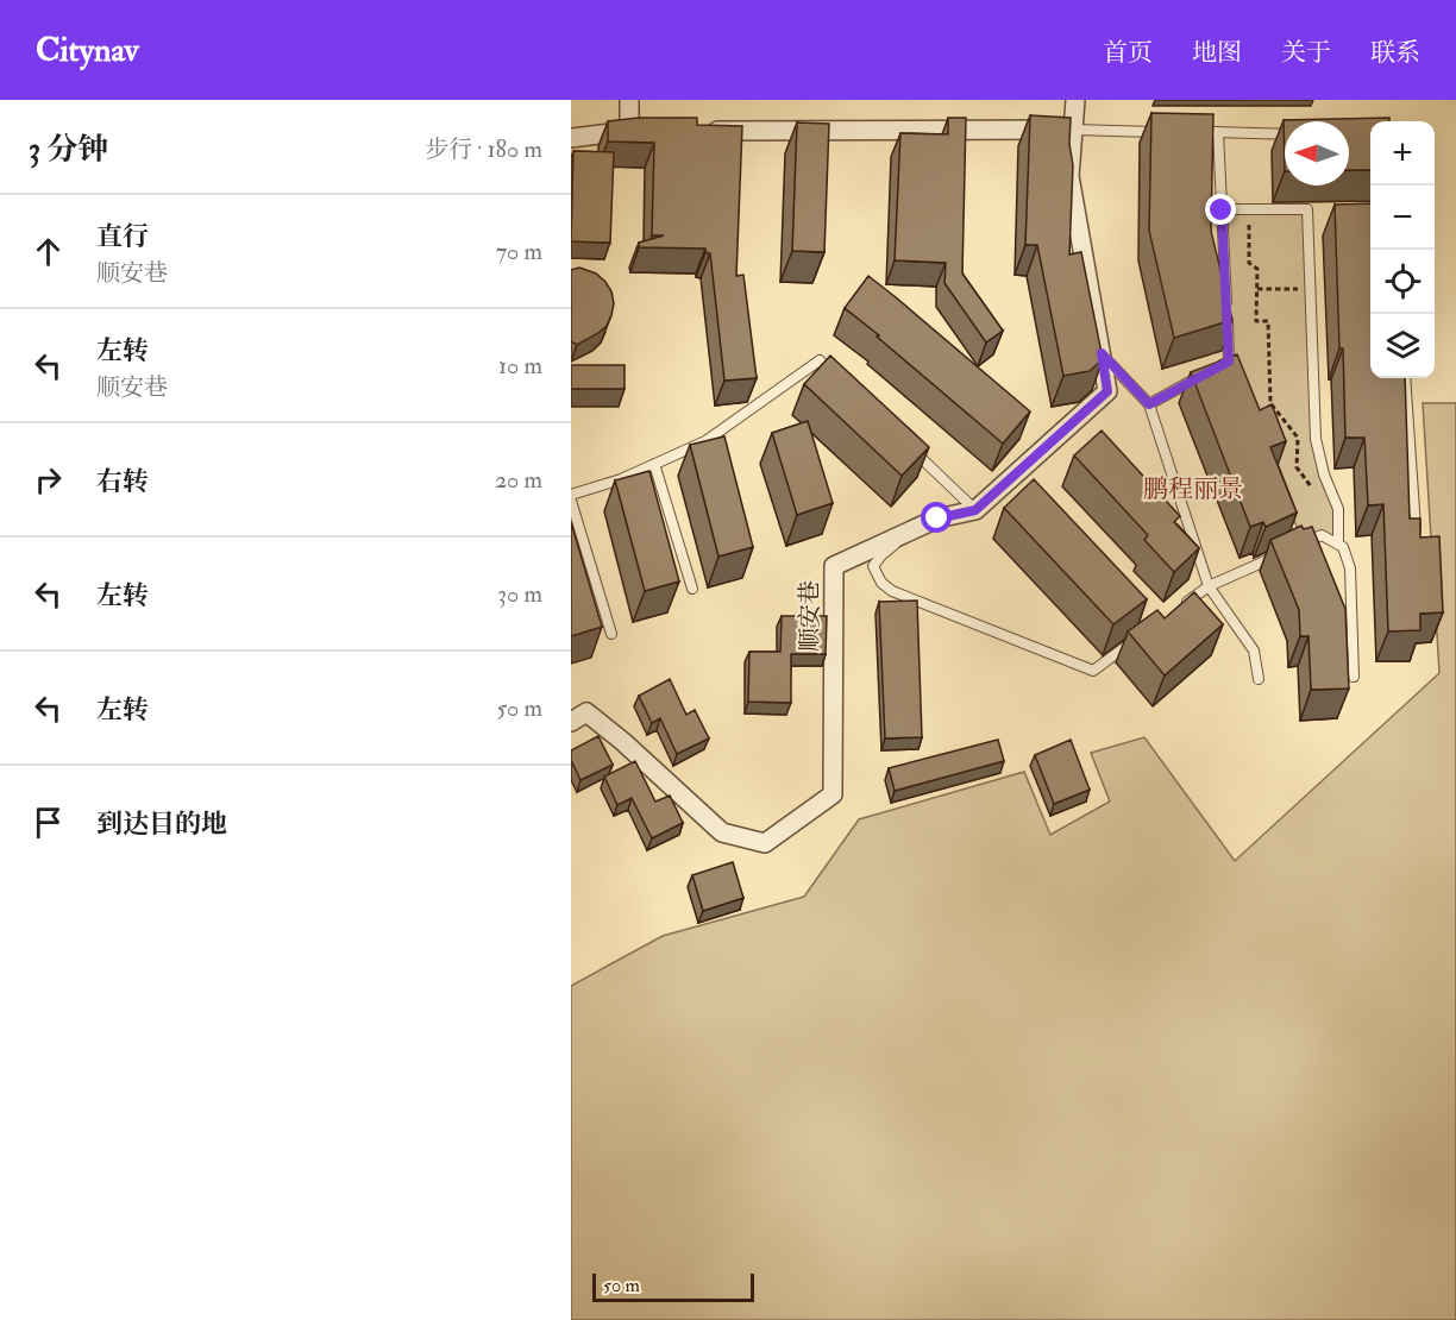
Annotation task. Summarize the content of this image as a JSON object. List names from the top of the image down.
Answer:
{
  "streets": {
    "street": ["顺安巷"]
  },
  "districts": ["鹏程丽景"],
  "scale_bar": "50 m",
  "north": "left",
  "page": {
    "header": "Citynav",
    "nav": [
      "首页",
      "地图",
      "关于",
      "联系"
    ],
    "heading": ["3 分钟", "步行 · 180 m"],
    "map_buttons": ["+", "−"],
    "list": [
      ["直行", "顺安巷", "70 m"],
      ["左转", "顺安巷", "10 m"],
      ["右转", "20 m"],
      ["左转", "30 m"],
      ["左转", "50 m"],
      "到达目的地"
    ],
    "scale": "50 m"
  }
}
